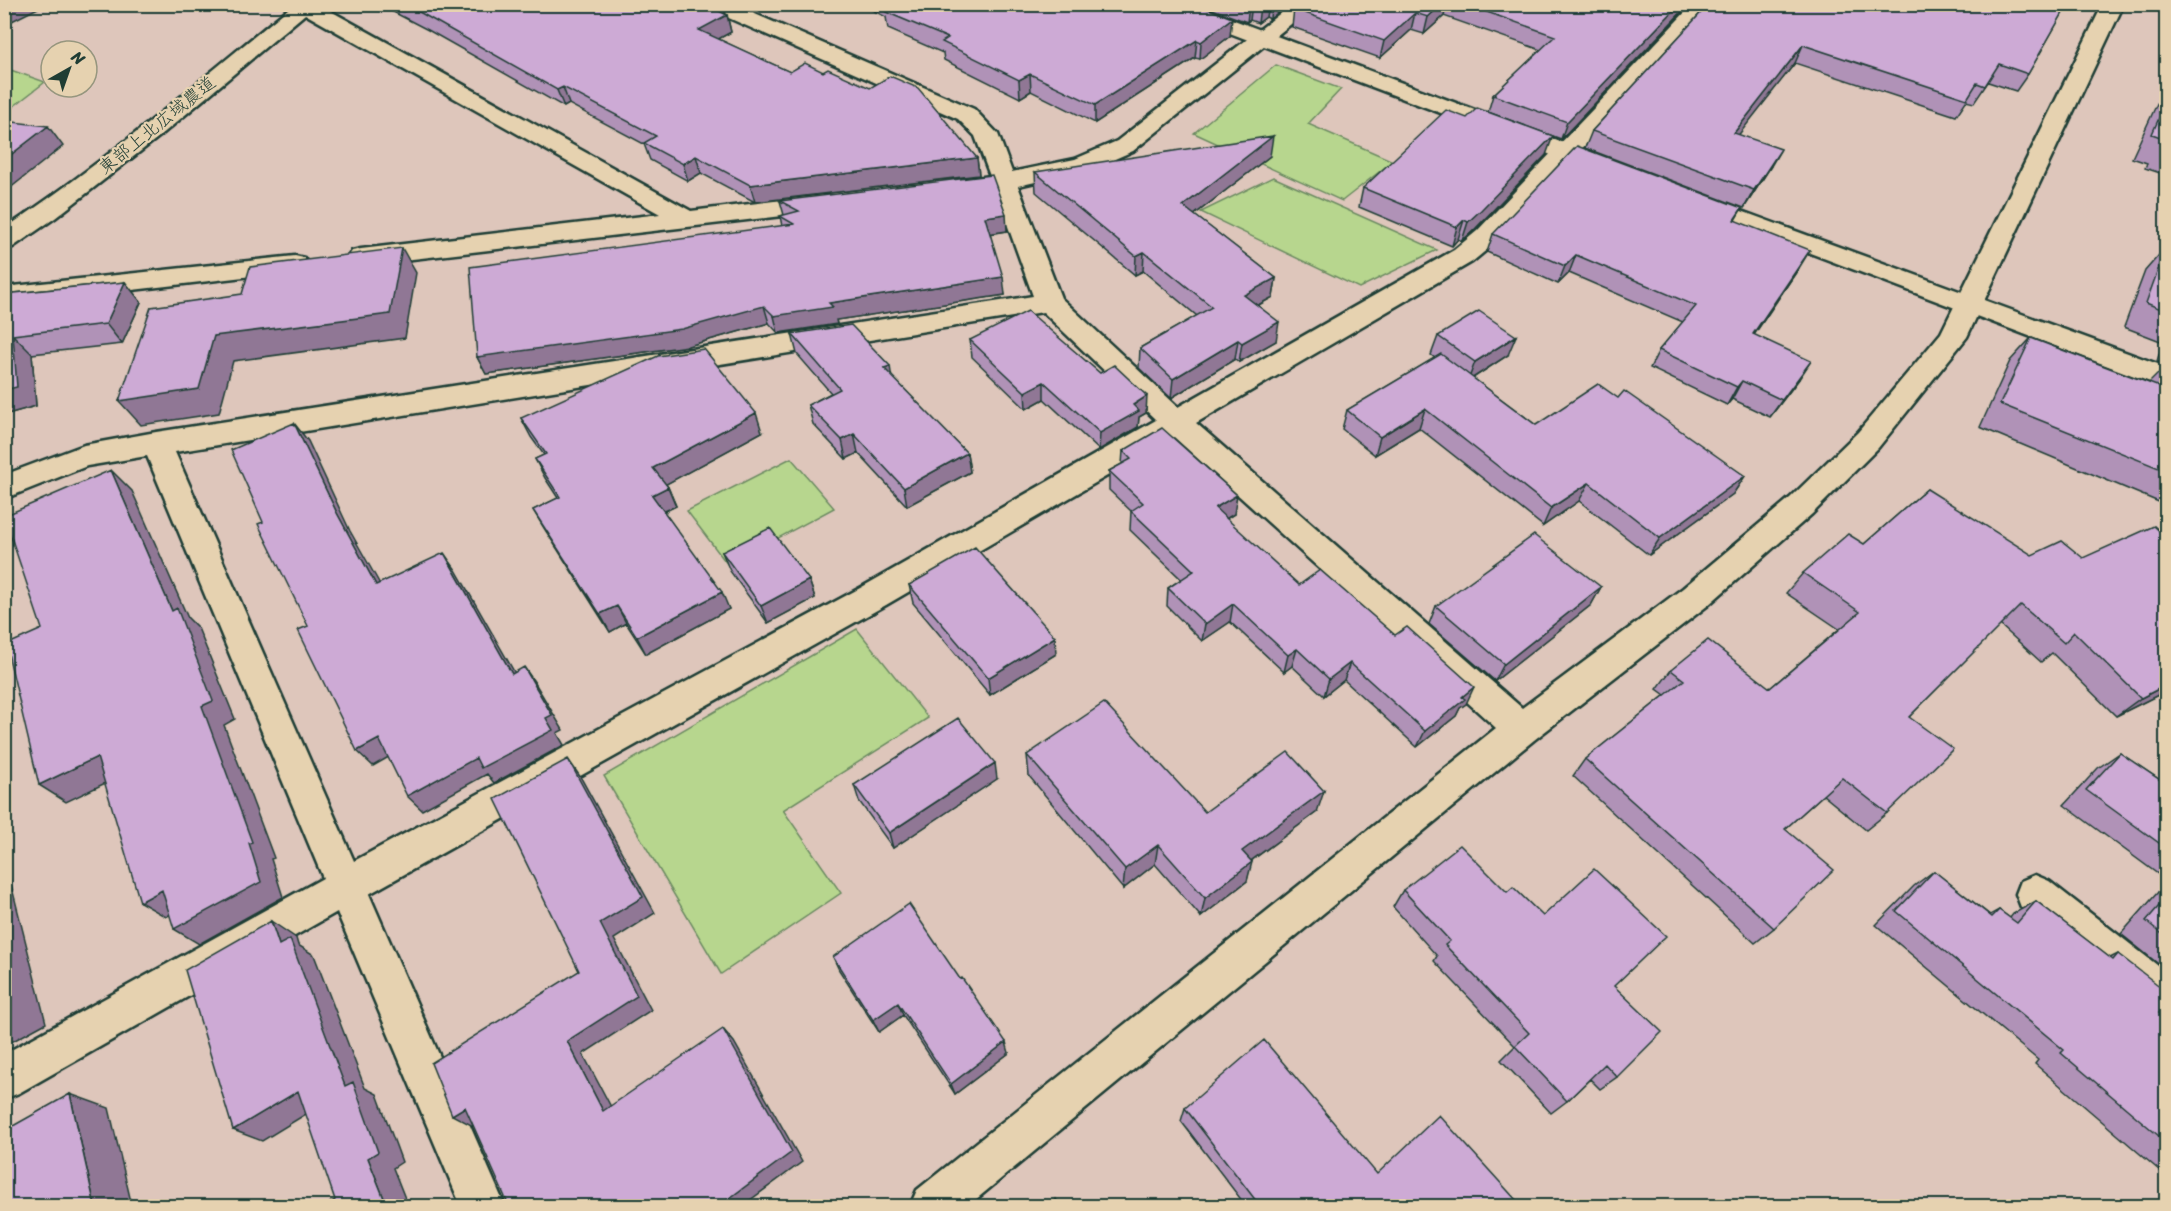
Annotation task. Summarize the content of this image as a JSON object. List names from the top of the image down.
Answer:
{
  "streets": {
    "street": ["東部上北広域農道"]
  },
  "north": "top right"
}
